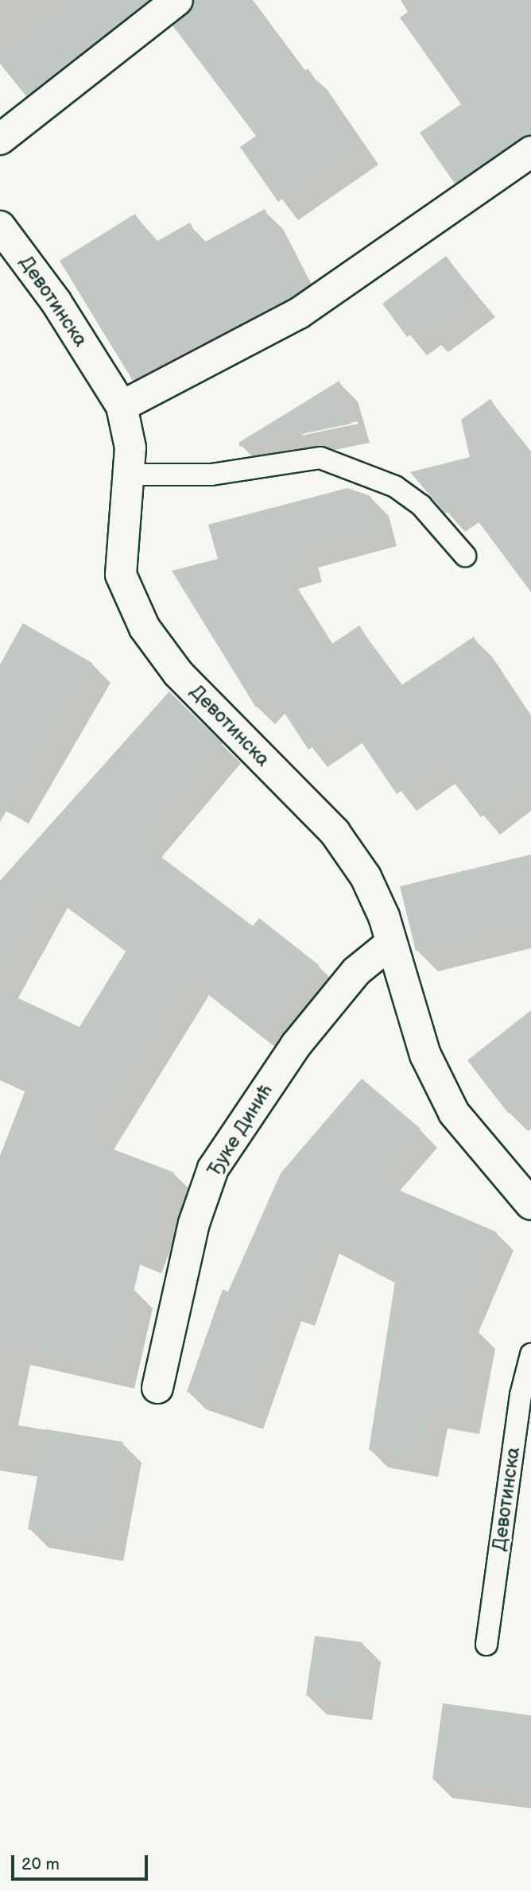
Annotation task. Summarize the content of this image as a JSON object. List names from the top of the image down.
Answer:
{
  "streets": {
    "street": ["Девотинска", "Ђуке Динић"]
  },
  "crossings": [
    ["Девотинска", "Ђуке Динић"]
  ],
  "scale_bar": "20 m"
}
